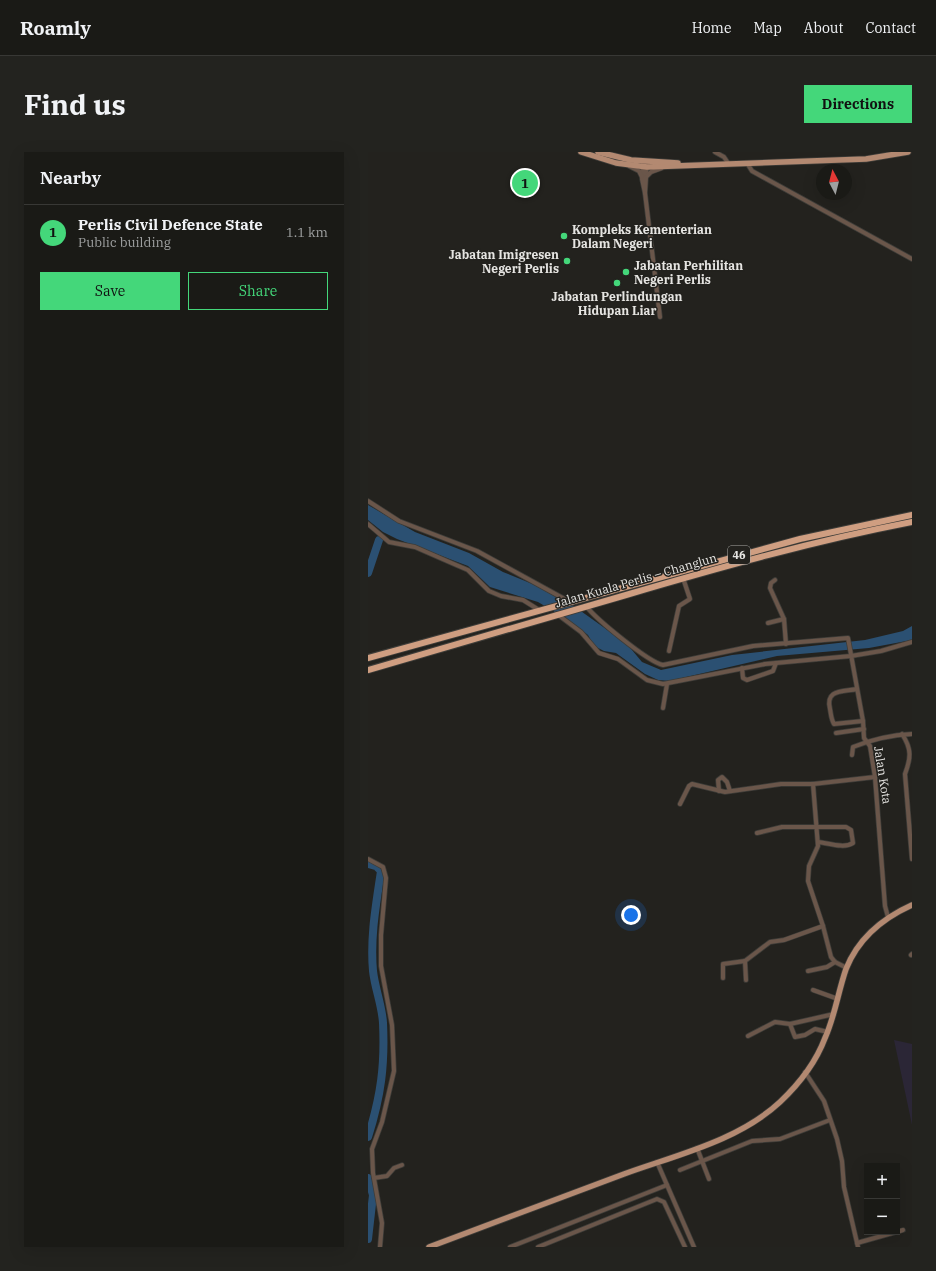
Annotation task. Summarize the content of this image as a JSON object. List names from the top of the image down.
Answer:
{
  "streets": {
    "highway": ["46", "Jalan Kuala Perlis – Changlun"],
    "street": ["Jalan Kota"]
  },
  "places": [
    "Kompleks Kementerian Dalam Negeri",
    "Jabatan Imigresen Negeri Perlis",
    "Jabatan Perhilitan Negeri Perlis",
    "Jabatan Perlindungan Hidupan Liar"
  ],
  "north": "top",
  "page": {
    "header": "Roamly",
    "nav": [
      "Home",
      "Map",
      "About",
      "Contact"
    ],
    "buttons": [
      "Directions",
      ["Save", "Share"]
    ],
    "title": "Find us",
    "heading": "Nearby",
    "pins": "1",
    "list": [
      {
        "mark": "1",
        "name": "Perlis Civil Defence State",
        "note": "Public building",
        "value": "1.1 km"
      }
    ],
    "map_buttons": ["+", "−"]
  }
}
